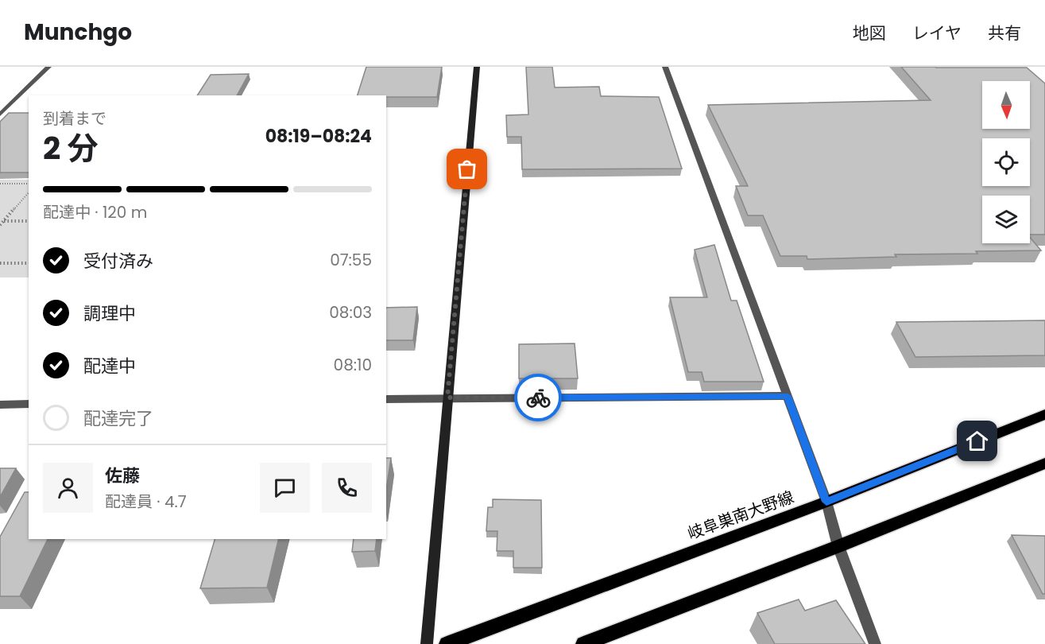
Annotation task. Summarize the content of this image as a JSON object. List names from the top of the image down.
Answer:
{
  "streets": {
    "main road": ["岐阜巣南大野線"]
  },
  "north": "bottom",
  "page": {
    "header": "Munchgo",
    "nav": ["地図", "レイヤ", "共有"],
    "heading": ["2 分", "到着まで", "08:19–08:24"],
    "panel": ["佐藤", "配達員 · 4.7"],
    "bar": "配達中 · 120 m",
    "list": [
      ["受付済み", "07:55"],
      ["調理中", "08:03"],
      ["配達中", "08:10"],
      "配達完了"
    ]
  }
}
